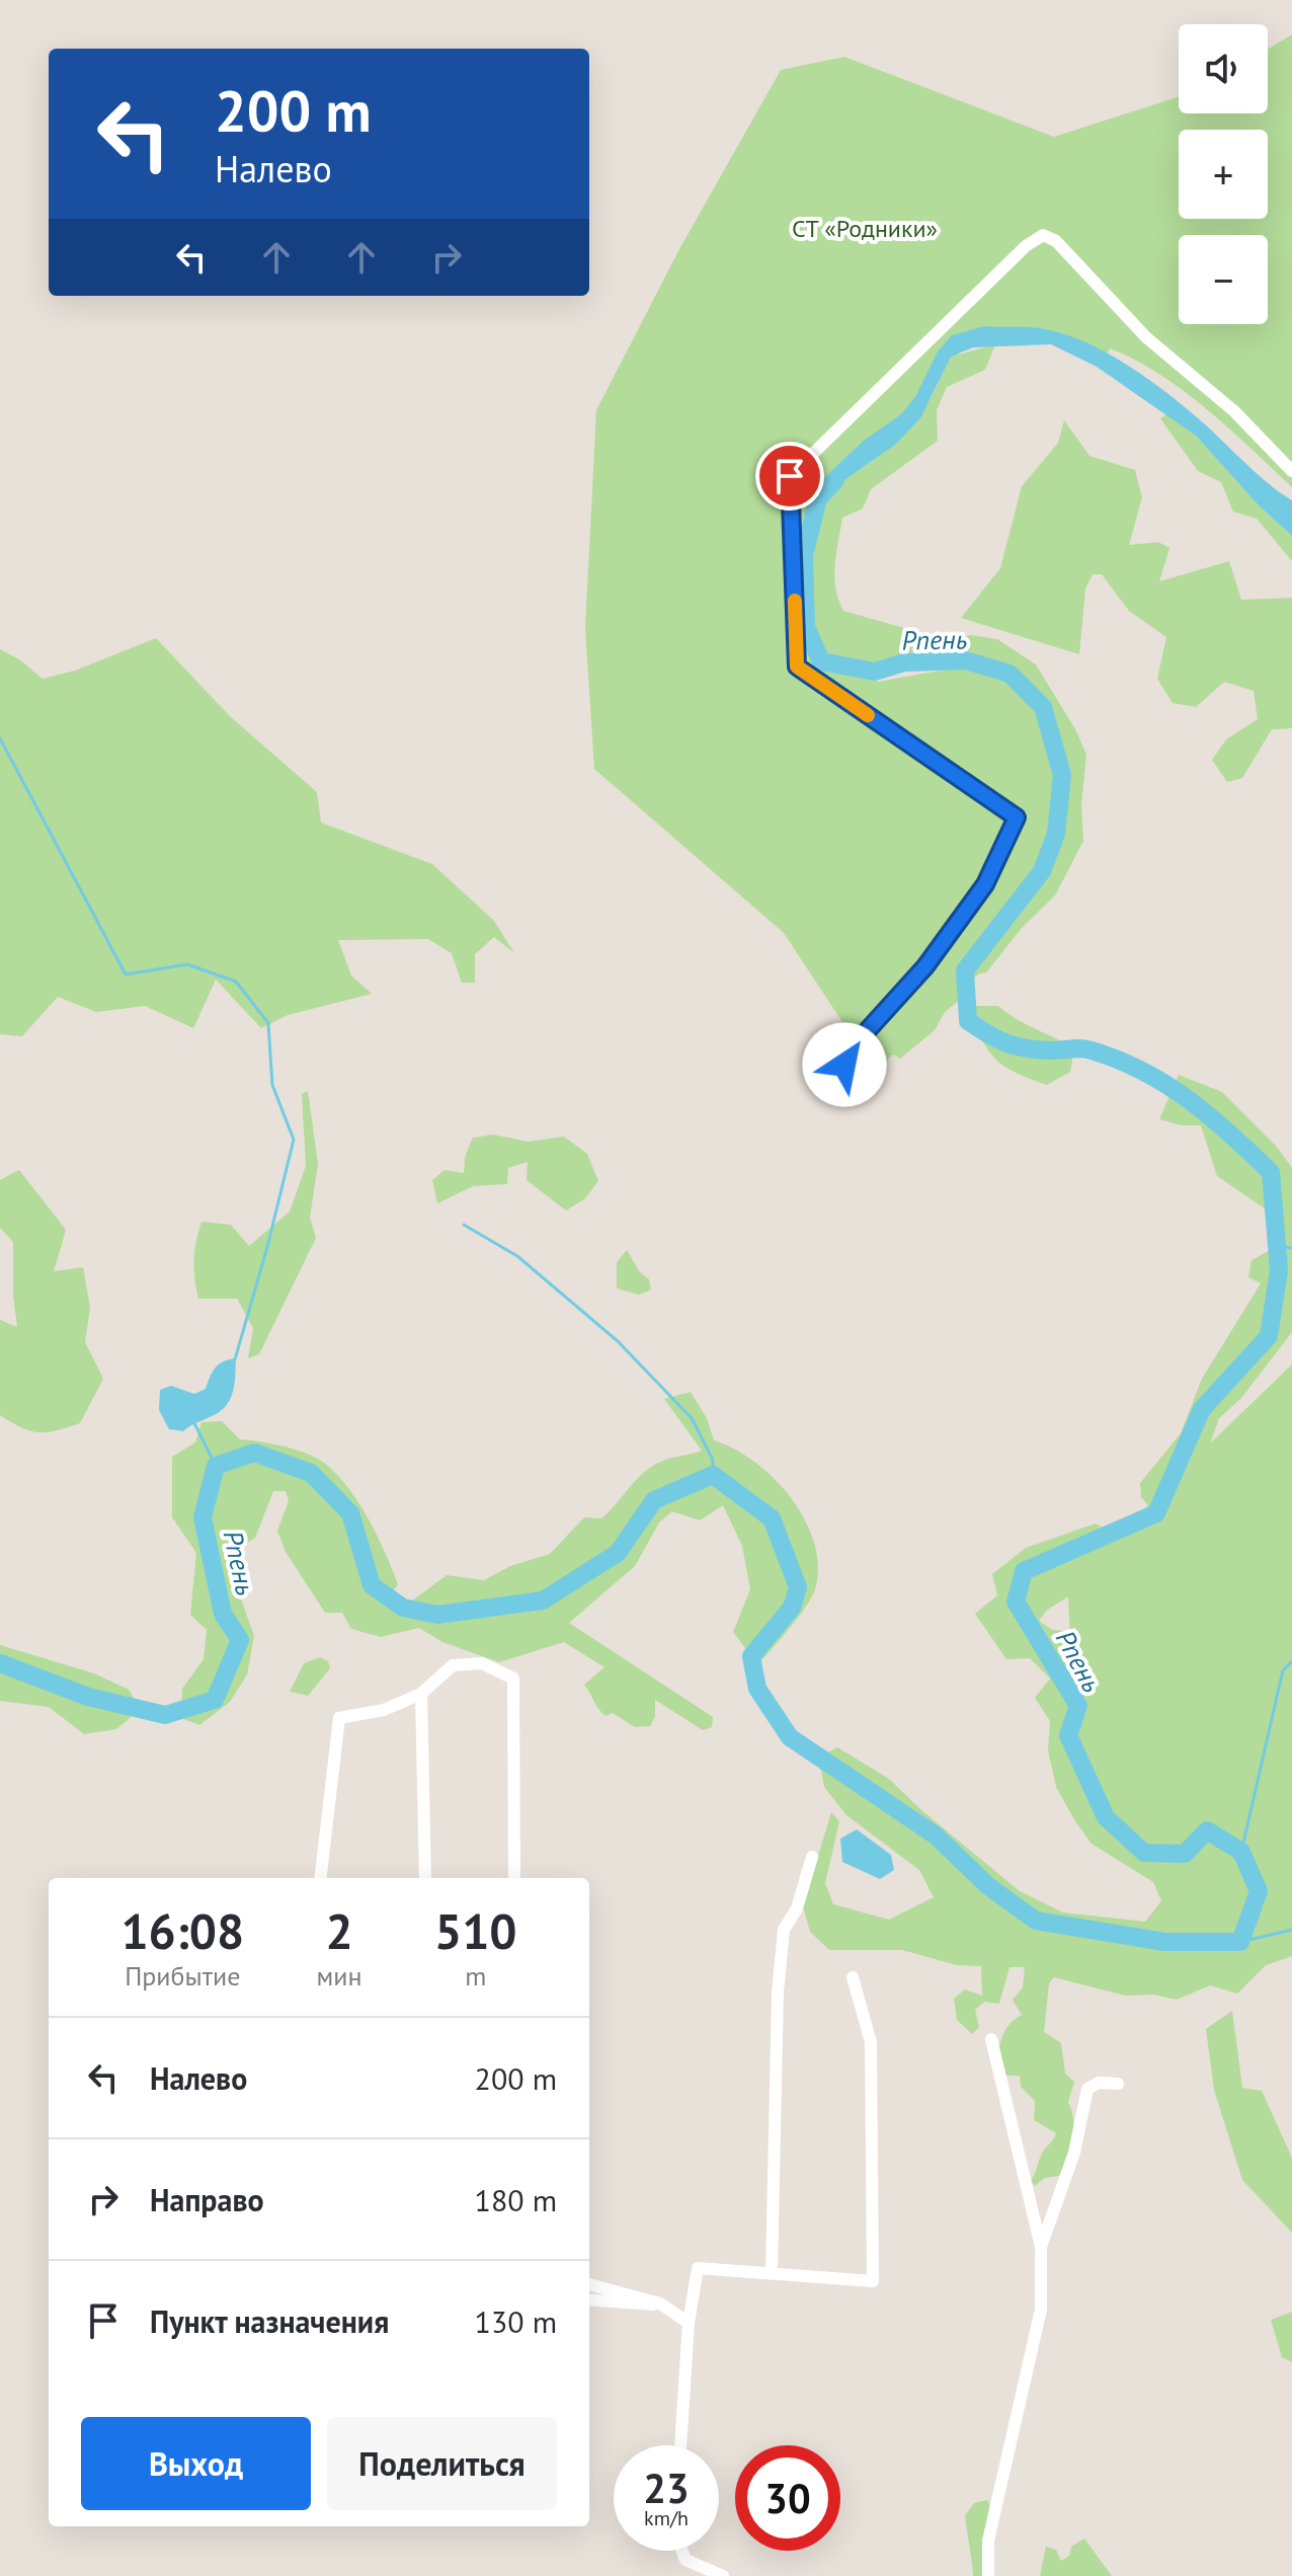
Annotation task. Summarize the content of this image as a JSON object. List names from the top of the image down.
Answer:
{
  "water": ["Рпень"],
  "parks": ["СТ «Родники»"],
  "page": {
    "map_buttons": ["+", "−"],
    "turn": ["200 m", "Налево"],
    "eta": [
      "16:08",
      "Прибытие",
      "2",
      "мин",
      "510",
      "m"
    ],
    "list": [
      {
        "name": "Налево",
        "value": "200 m"
      },
      {
        "name": "Направо",
        "value": "180 m"
      },
      {
        "name": "Пункт назначения",
        "value": "130 m"
      }
    ],
    "buttons": ["Выход", "Поделиться"],
    "speed": "23 km/h",
    "limit": "30"
  }
}
